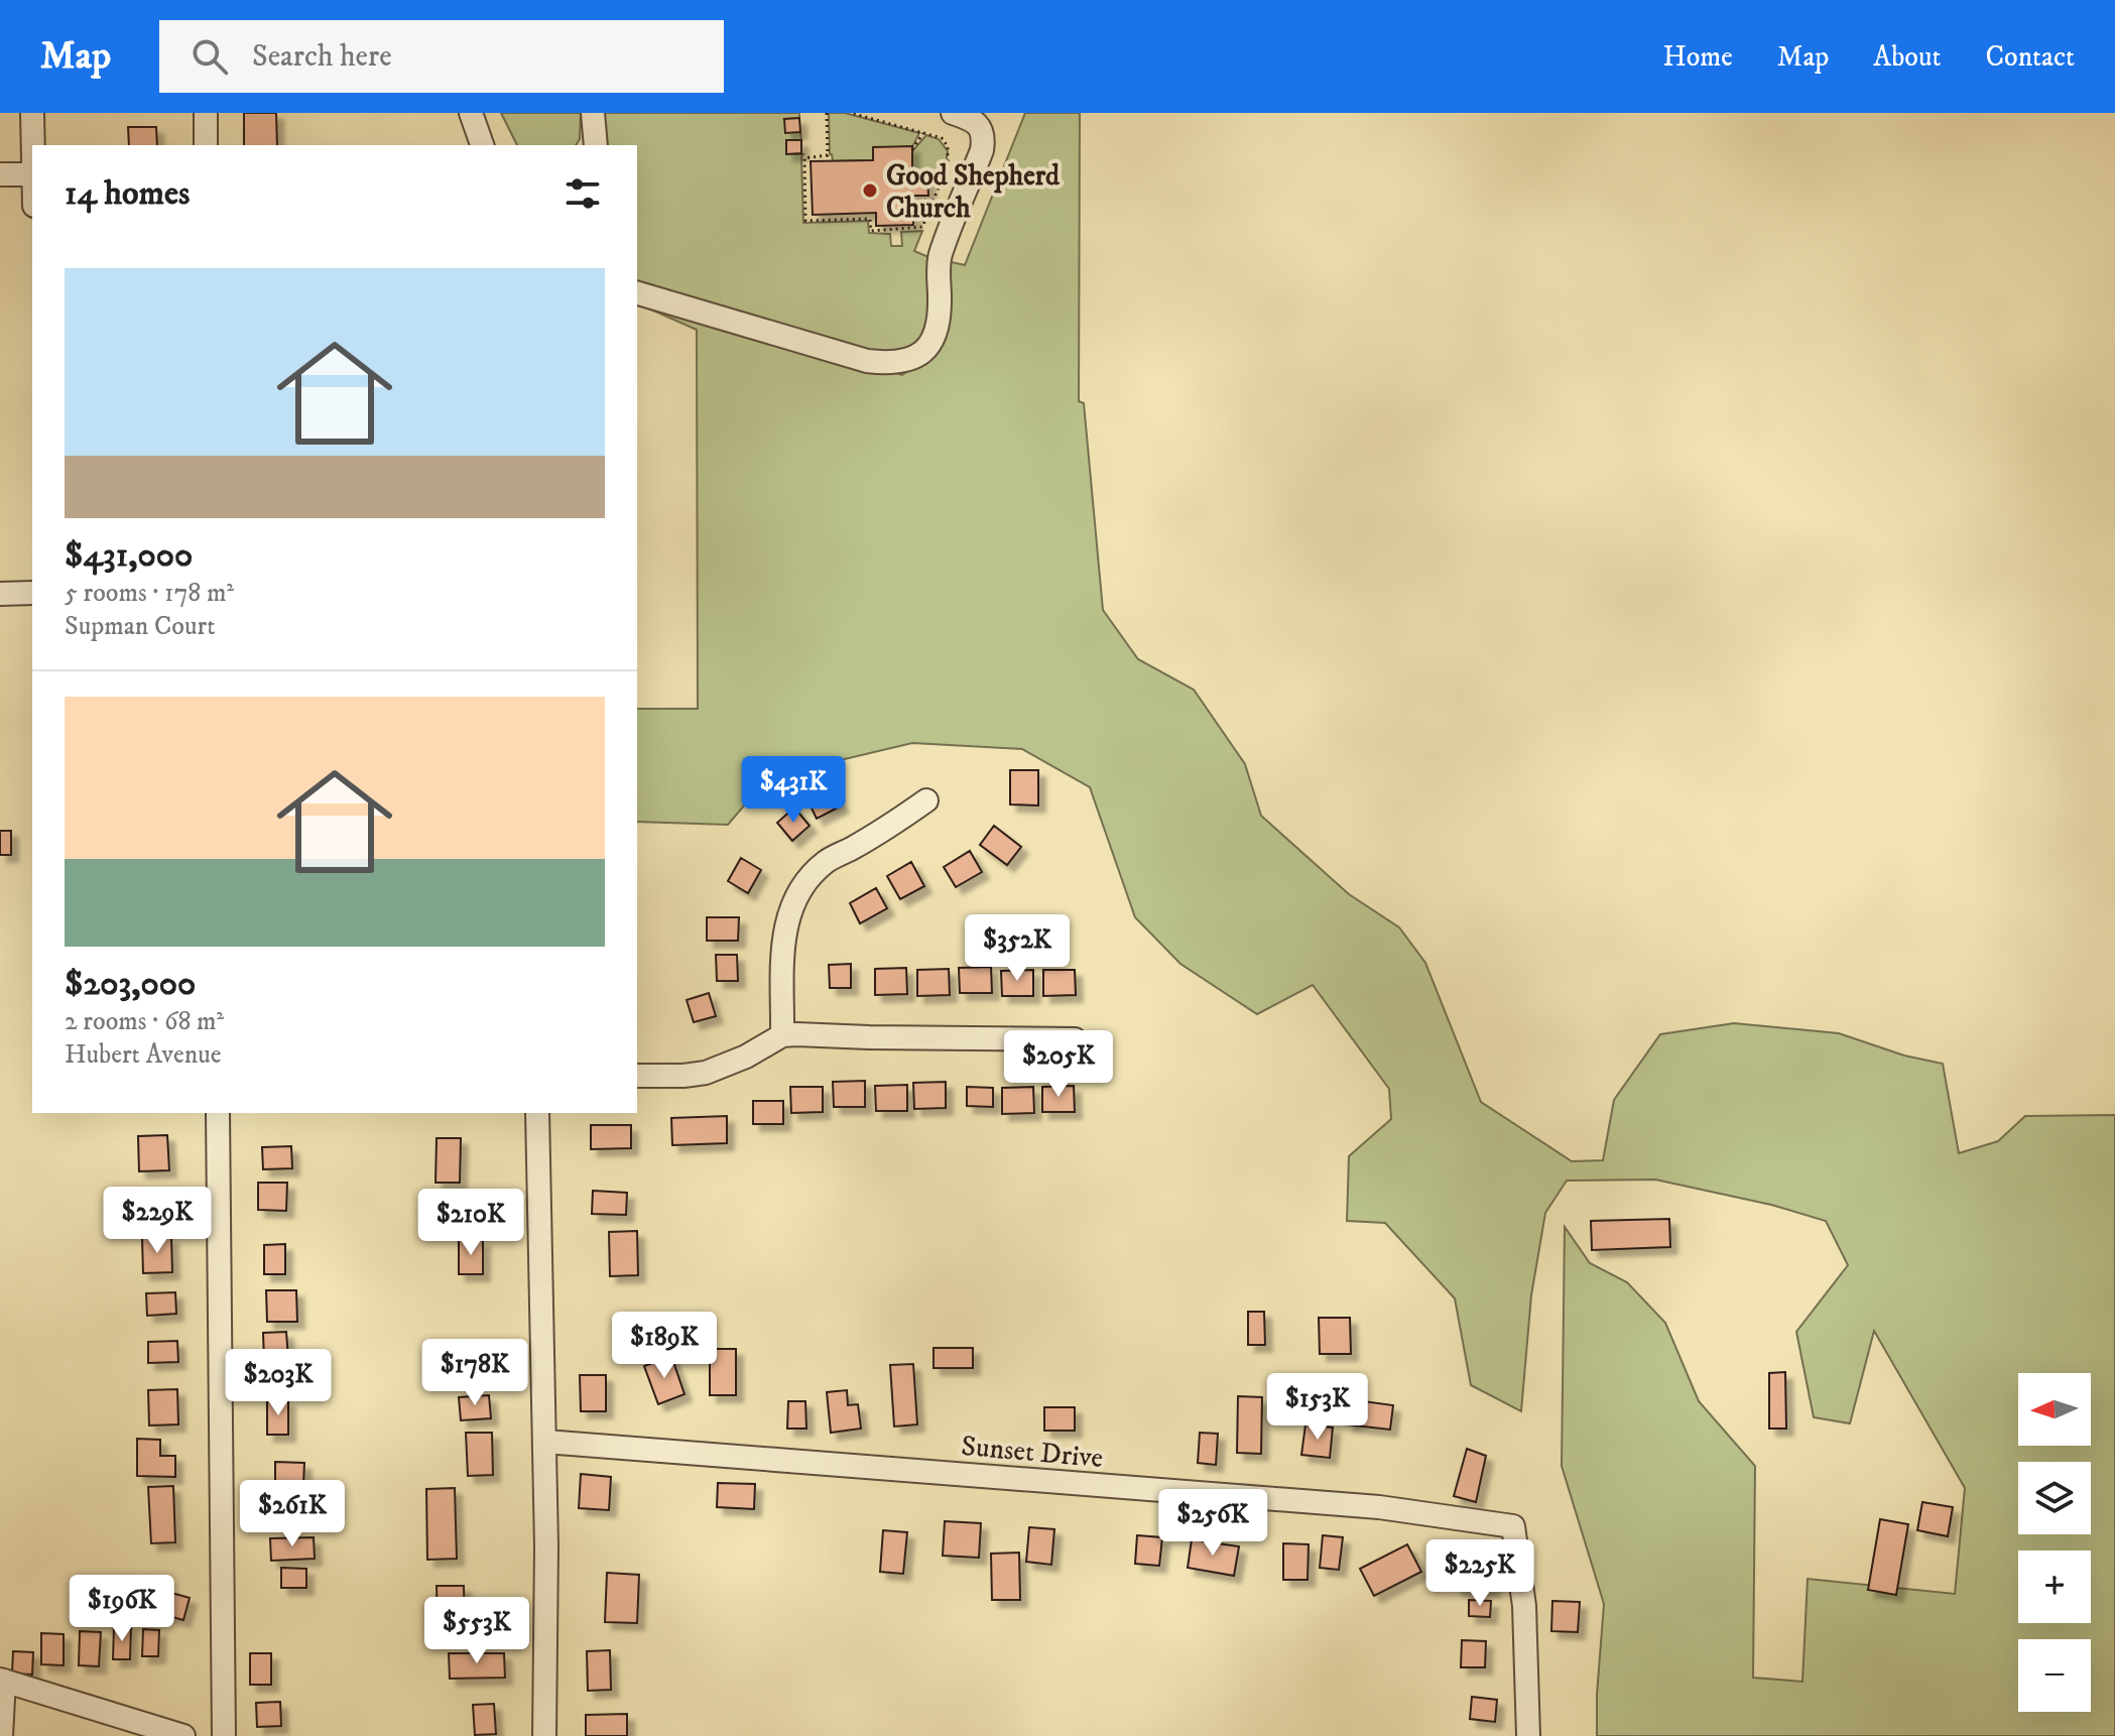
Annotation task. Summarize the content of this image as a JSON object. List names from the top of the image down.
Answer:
{
  "streets": {
    "street": ["Sunset Drive"]
  },
  "places": ["Good Shepherd Church"],
  "north": "left",
  "page": {
    "header": "Map",
    "search": "Search here",
    "nav": [
      "Home",
      "Map",
      "About",
      "Contact"
    ],
    "heading": "14 homes",
    "list": [
      {
        "name": "$431,000",
        "note": "5 rooms · 178 m² · Supman Court"
      },
      {
        "name": "$203,000",
        "note": "2 rooms · 68 m² · Hubert Avenue"
      }
    ],
    "price": [
      "$431K",
      "$352K",
      "$205K",
      "$229K",
      "$210K",
      "$189K",
      "$178K",
      "$203K",
      "$153K",
      "$261K",
      "$256K",
      "$225K",
      "$196K",
      "$553K"
    ],
    "map_buttons": ["+", "−"]
  }
}
